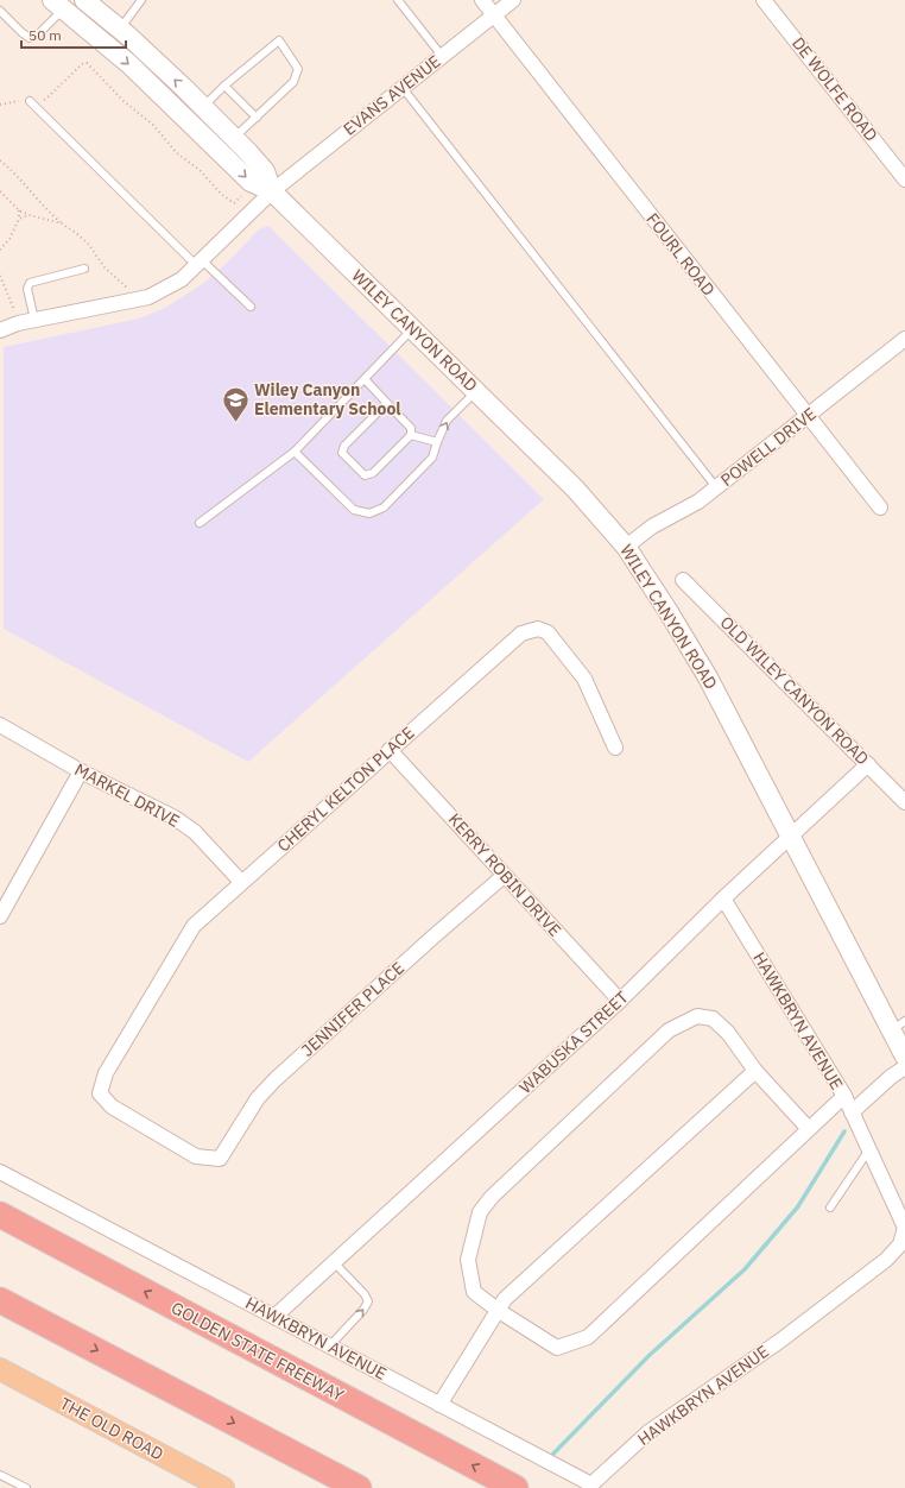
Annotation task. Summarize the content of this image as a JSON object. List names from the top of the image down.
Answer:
{
  "streets": {
    "highway": ["GOLDEN STATE FREEWAY"],
    "main road": ["THE OLD ROAD"],
    "street": [
      "DE WOLFE ROAD",
      "EVANS AVENUE",
      "FOURL ROAD",
      "WILEY CANYON ROAD",
      "POWELL DRIVE",
      "OLD WILEY CANYON ROAD",
      "CHERYL KELTON PLACE",
      "MARKEL DRIVE",
      "KERRY ROBIN DRIVE",
      "JENNIFER PLACE",
      "HAWKBRYN AVENUE",
      "WABUSKA STREET"
    ]
  },
  "crossings": [
    ["EVANS AVENUE", "FOURL ROAD"],
    ["EVANS AVENUE", "WILEY CANYON ROAD"],
    ["FOURL ROAD", "POWELL DRIVE"],
    ["WILEY CANYON ROAD", "POWELL DRIVE"],
    ["WILEY CANYON ROAD", "WABUSKA STREET"],
    ["OLD WILEY CANYON ROAD", "WABUSKA STREET"],
    ["CHERYL KELTON PLACE", "MARKEL DRIVE"],
    ["CHERYL KELTON PLACE", "KERRY ROBIN DRIVE"],
    ["CHERYL KELTON PLACE", "JENNIFER PLACE"],
    ["KERRY ROBIN DRIVE", "JENNIFER PLACE"],
    ["KERRY ROBIN DRIVE", "WABUSKA STREET"],
    ["HAWKBRYN AVENUE", "WABUSKA STREET"]
  ],
  "places": {
    "school or university": ["Wiley Canyon Elementary School"]
  },
  "scale_bar": "50 m"
}
